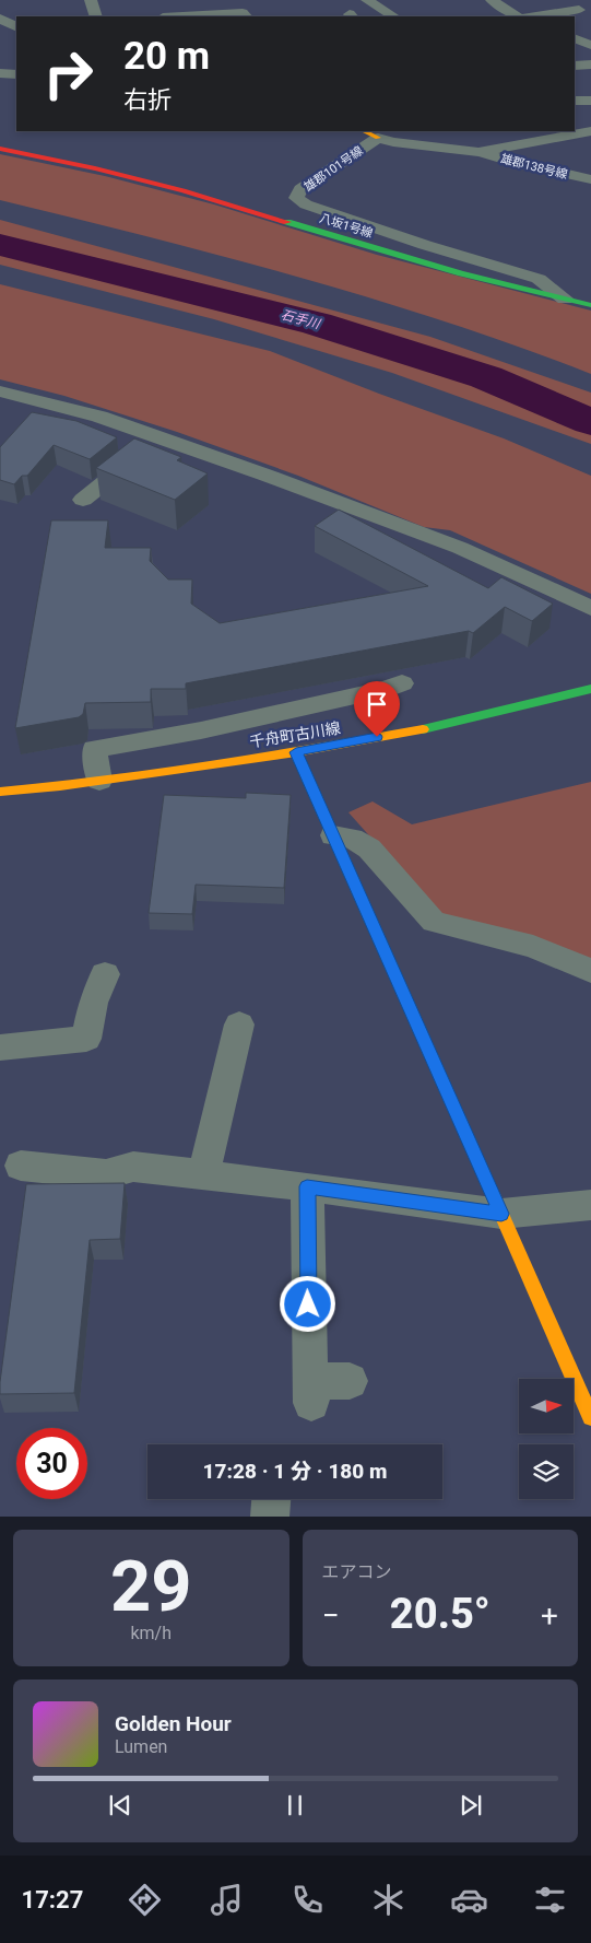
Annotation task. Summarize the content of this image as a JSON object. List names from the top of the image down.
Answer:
{
  "streets": {
    "street": [
      "雄郡138号線",
      "雄郡101号線",
      "八坂1号線",
      "千舟町古川線"
    ]
  },
  "crossings": [
    ["雄郡138号線", "雄郡101号線"],
    ["雄郡101号線", "八坂1号線"]
  ],
  "water": ["石手川"],
  "north": "right",
  "page": {
    "turn": ["20 m", "右折"],
    "limit": "30",
    "trip": "17:28 · 1 分 · 180 m",
    "tile": [
      ["29", "km/h"],
      "エアコン"
    ],
    "heat": ["−", "20.5°", "+"],
    "song": ["Golden Hour", "Lumen"],
    "tabs": "17:27"
  }
}
